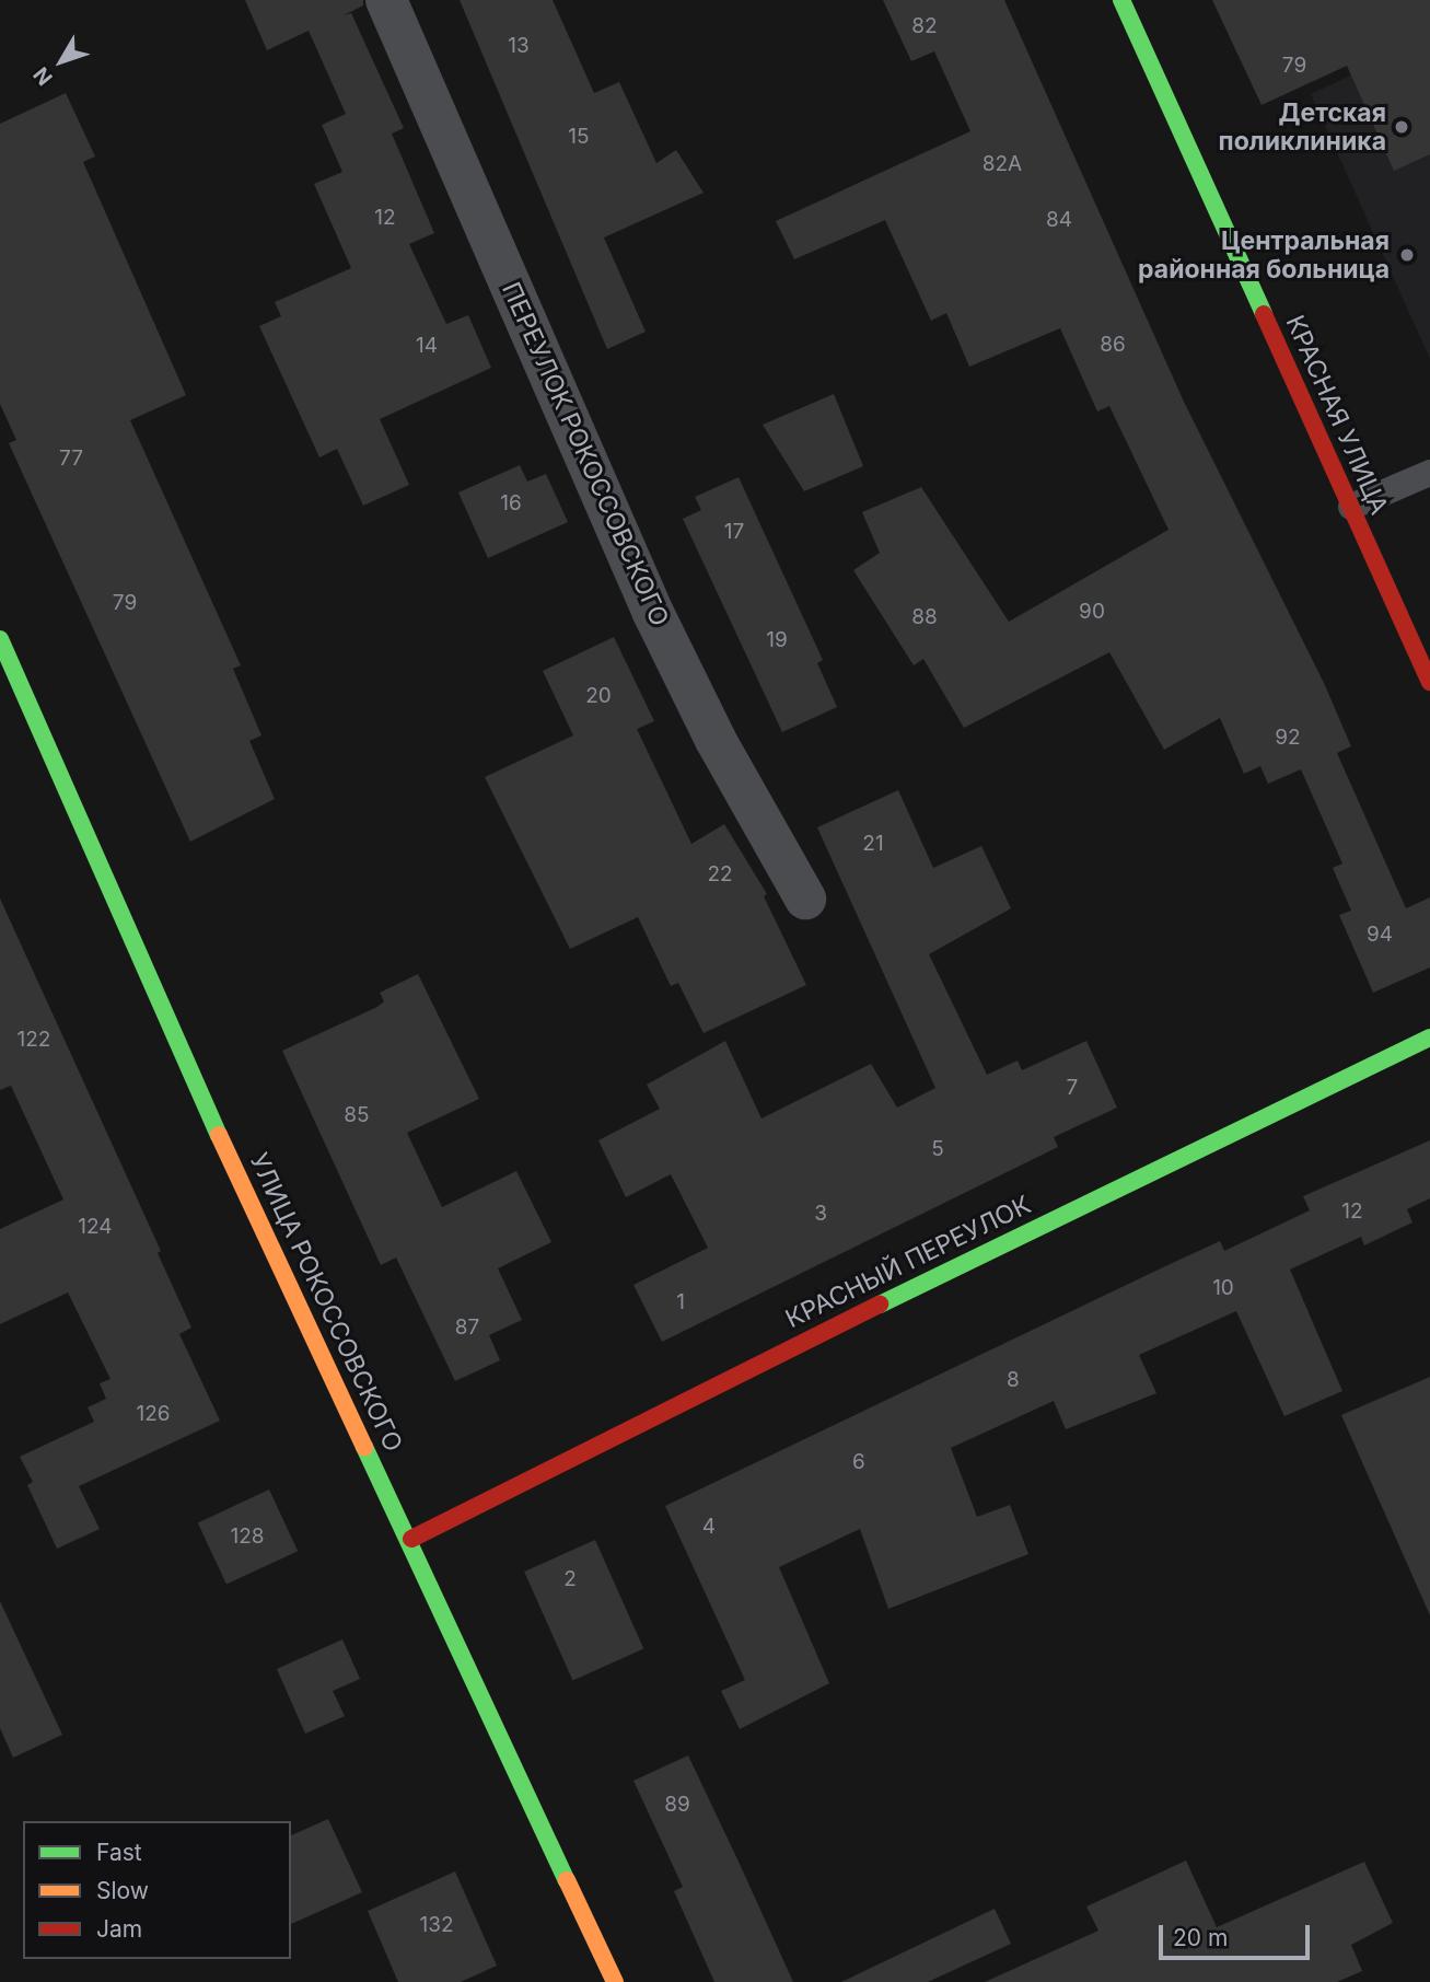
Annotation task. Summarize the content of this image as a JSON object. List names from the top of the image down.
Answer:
{
  "streets": {
    "street": [
      "КРАСНАЯ УЛИЦА",
      "ПЕРЕУЛОК РОКОССОВСКОГО",
      "КРАСНЫЙ ПЕРЕУЛОК",
      "УЛИЦА РОКОССОВСКОГО"
    ]
  },
  "crossings": [
    ["КРАСНЫЙ ПЕРЕУЛОК", "УЛИЦА РОКОССОВСКОГО"]
  ],
  "places": ["Детская поликлиника", "Центральная районная больница"],
  "house_numbers": [
    "82",
    "13",
    "79",
    "15",
    "82А",
    "12",
    "84",
    "86",
    "14",
    "77",
    "16",
    "17",
    "79",
    "90",
    "88",
    "19",
    "20",
    "92",
    "21",
    "22",
    "94",
    "122",
    "7",
    "85",
    "5",
    "12",
    "3",
    "124",
    "10",
    "1",
    "87",
    "8",
    "126",
    "6",
    "4",
    "128",
    "2",
    "89",
    "132"
  ],
  "legend": ["Fast", "Slow", "Jam"],
  "scale_bar": "20 m",
  "north": "bottom left"
}
